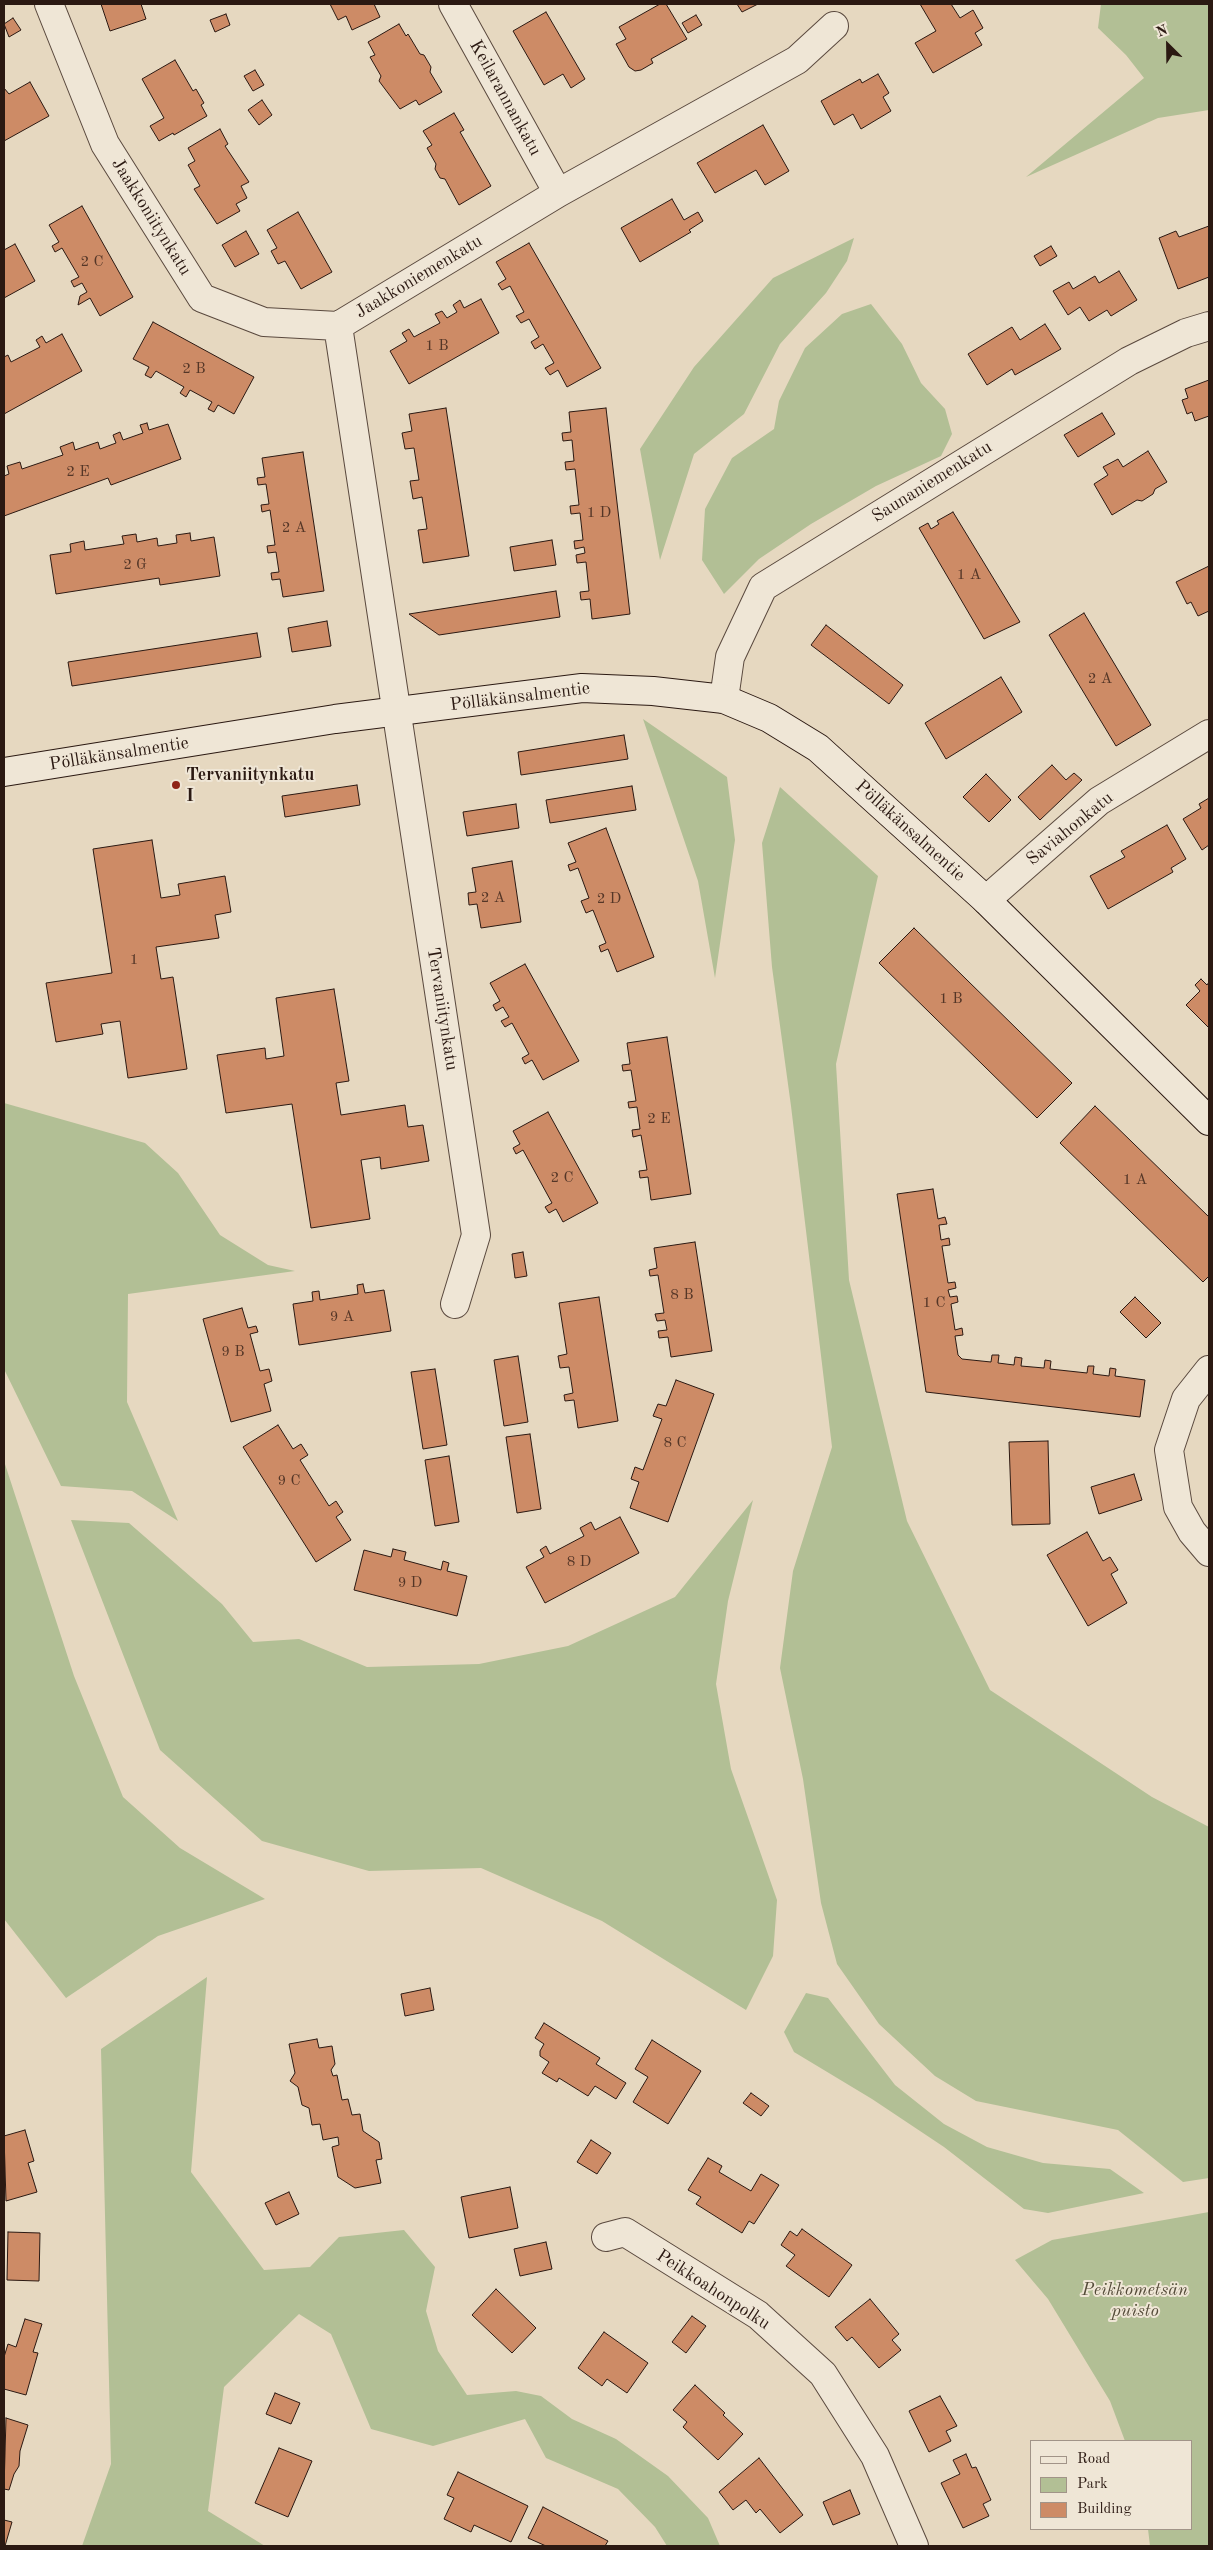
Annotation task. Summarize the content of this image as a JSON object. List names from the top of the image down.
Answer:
{
  "streets": {
    "street": [
      "Keilarannankatu",
      "Jaakkoniitynkatu",
      "Jaakkoniemenkatu",
      "Saunaniemenkatu",
      "Pölläkänsalmentie",
      "Saviahonkatu",
      "Tervaniitynkatu",
      "Peikkoahonpolku"
    ]
  },
  "crossings": [
    ["Keilarannankatu", "Jaakkoniemenkatu"],
    ["Jaakkoniitynkatu", "Jaakkoniemenkatu"],
    ["Jaakkoniemenkatu", "Pölläkänsalmentie"],
    ["Jaakkoniemenkatu", "Tervaniitynkatu"],
    ["Saunaniemenkatu", "Pölläkänsalmentie"],
    ["Pölläkänsalmentie", "Saviahonkatu"],
    ["Pölläkänsalmentie", "Tervaniitynkatu"]
  ],
  "parks": ["Peikkometsän puisto"],
  "places": ["Tervaniitynkatu I"],
  "house_numbers": [
    "2 C",
    "1 B",
    "2 B",
    "2 E",
    "1 D",
    "2 A",
    "2 G",
    "1 A",
    "2 A",
    "2 A",
    "2 D",
    "1",
    "1 B",
    "2 E",
    "2 C",
    "1 A",
    "8 B",
    "1 C",
    "9 A",
    "9 B",
    "8 C",
    "9 C",
    "8 D",
    "9 D"
  ],
  "legend": ["Road", "Park", "Building"],
  "north": "top left"
}
